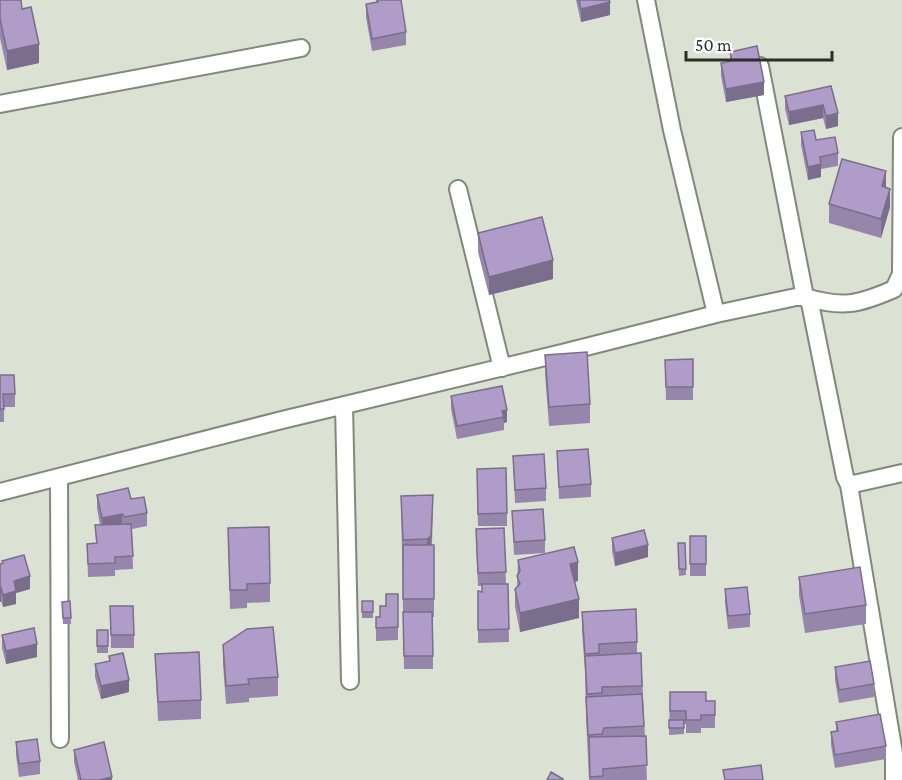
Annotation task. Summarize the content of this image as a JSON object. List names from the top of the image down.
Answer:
{
  "scale_bar": "50 m"
}
